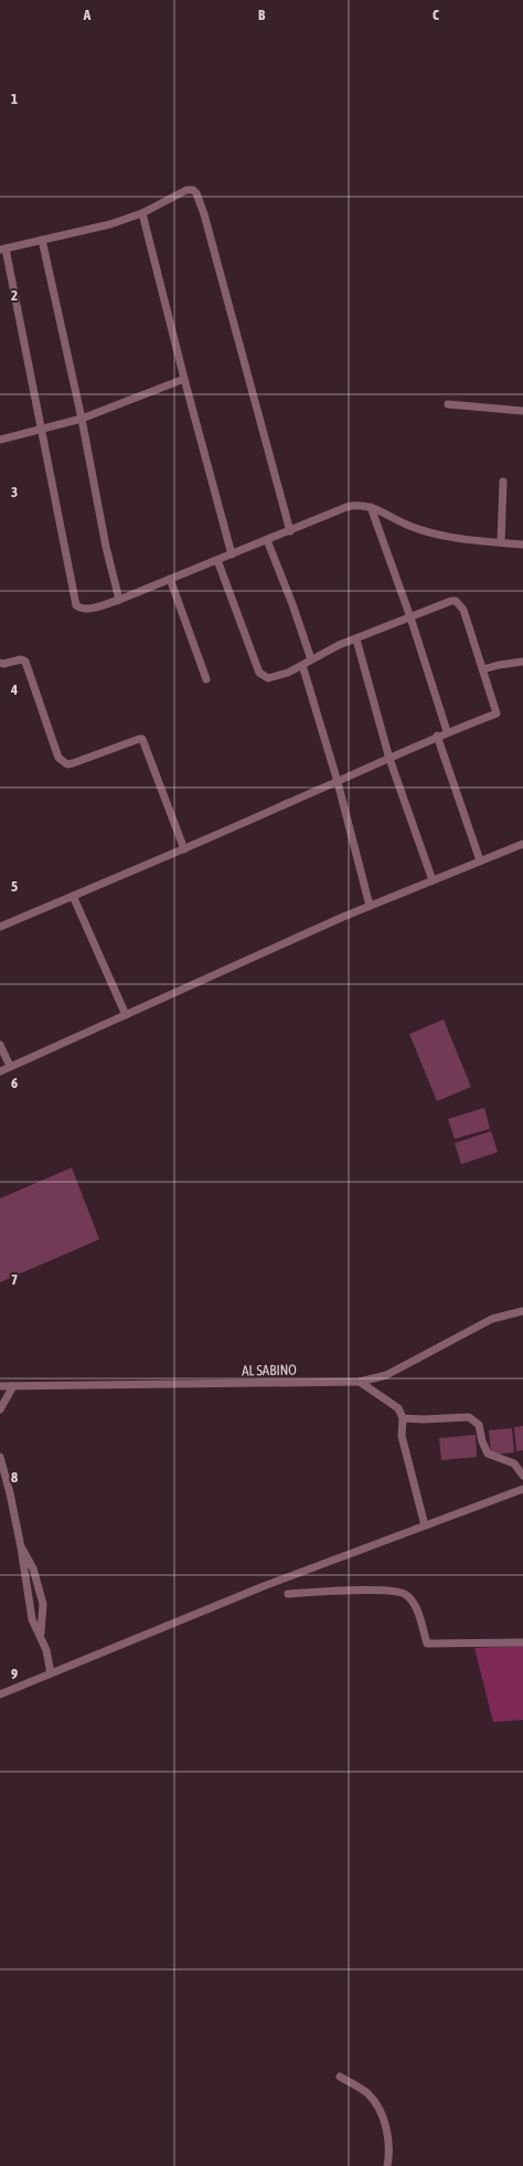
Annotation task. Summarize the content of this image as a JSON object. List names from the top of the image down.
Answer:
{
  "streets": {
    "street": ["AL SABINO"]
  },
  "grid": {
    "columns": ["A", "B", "C"],
    "rows": [
      "1",
      "2",
      "3",
      "4",
      "5",
      "6",
      "7",
      "8",
      "9"
    ]
  }
}
